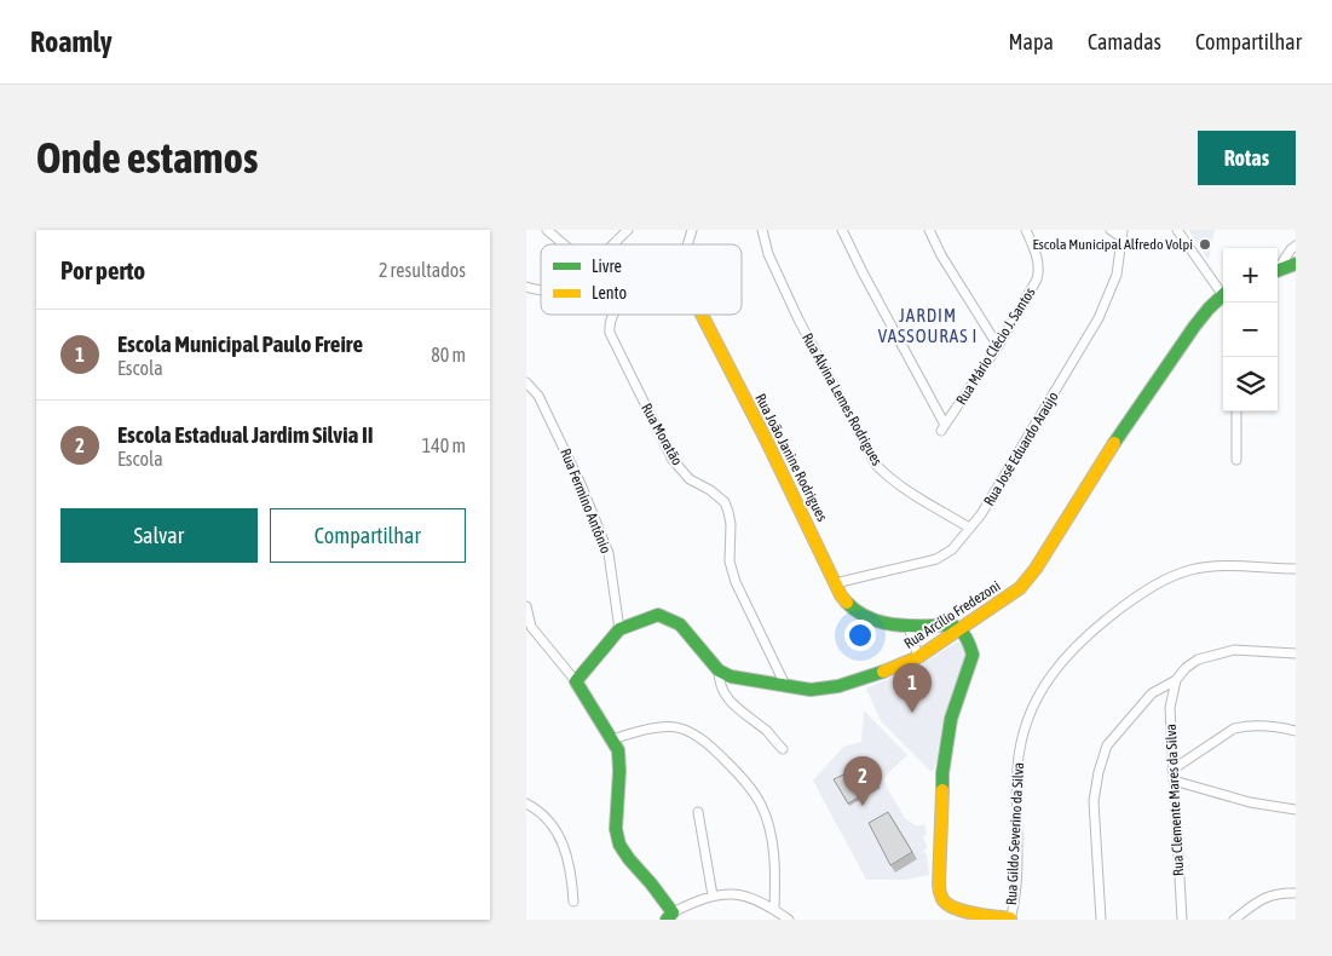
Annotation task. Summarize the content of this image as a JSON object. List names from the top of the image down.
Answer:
{
  "streets": {
    "street": [
      "Rua Mário Clécio J. Santos",
      "Rua Alvina Lemes Rodrigues",
      "Rua Moratão",
      "Rua José Eduardo Araújo",
      "Rua João Janine Rodrigues",
      "Rua Fermino Antônio",
      "Rua Arcílio Fredezoni",
      "Rua Clemente Mares da Silva",
      "Rua Gildo Severino da Silva"
    ]
  },
  "crossings": [
    ["Rua Alvina Lemes Rodrigues", "Rua José Eduardo Araújo"],
    ["Rua Moratão", "Rua Arcílio Fredezoni"],
    ["Rua José Eduardo Araújo", "Rua João Janine Rodrigues"],
    ["Rua João Janine Rodrigues", "Rua Arcílio Fredezoni"]
  ],
  "districts": ["JARDIM VASSOURAS I"],
  "places": ["Escola Municipal Alfredo Volpi"],
  "legend": ["Livre", "Lento"],
  "page": {
    "header": "Roamly",
    "nav": ["Mapa", "Camadas", "Compartilhar"],
    "buttons": [
      "Rotas",
      ["Salvar", "Compartilhar"]
    ],
    "title": "Onde estamos",
    "heading": ["Por perto", "2 resultados"],
    "map_buttons": ["+", "−"],
    "list": [
      {
        "mark": "1",
        "name": "Escola Municipal Paulo Freire",
        "note": "Escola",
        "value": "80 m"
      },
      {
        "mark": "2",
        "name": "Escola Estadual Jardim Silvia II",
        "note": "Escola",
        "value": "140 m"
      }
    ],
    "pins": ["1", "2"]
  }
}
